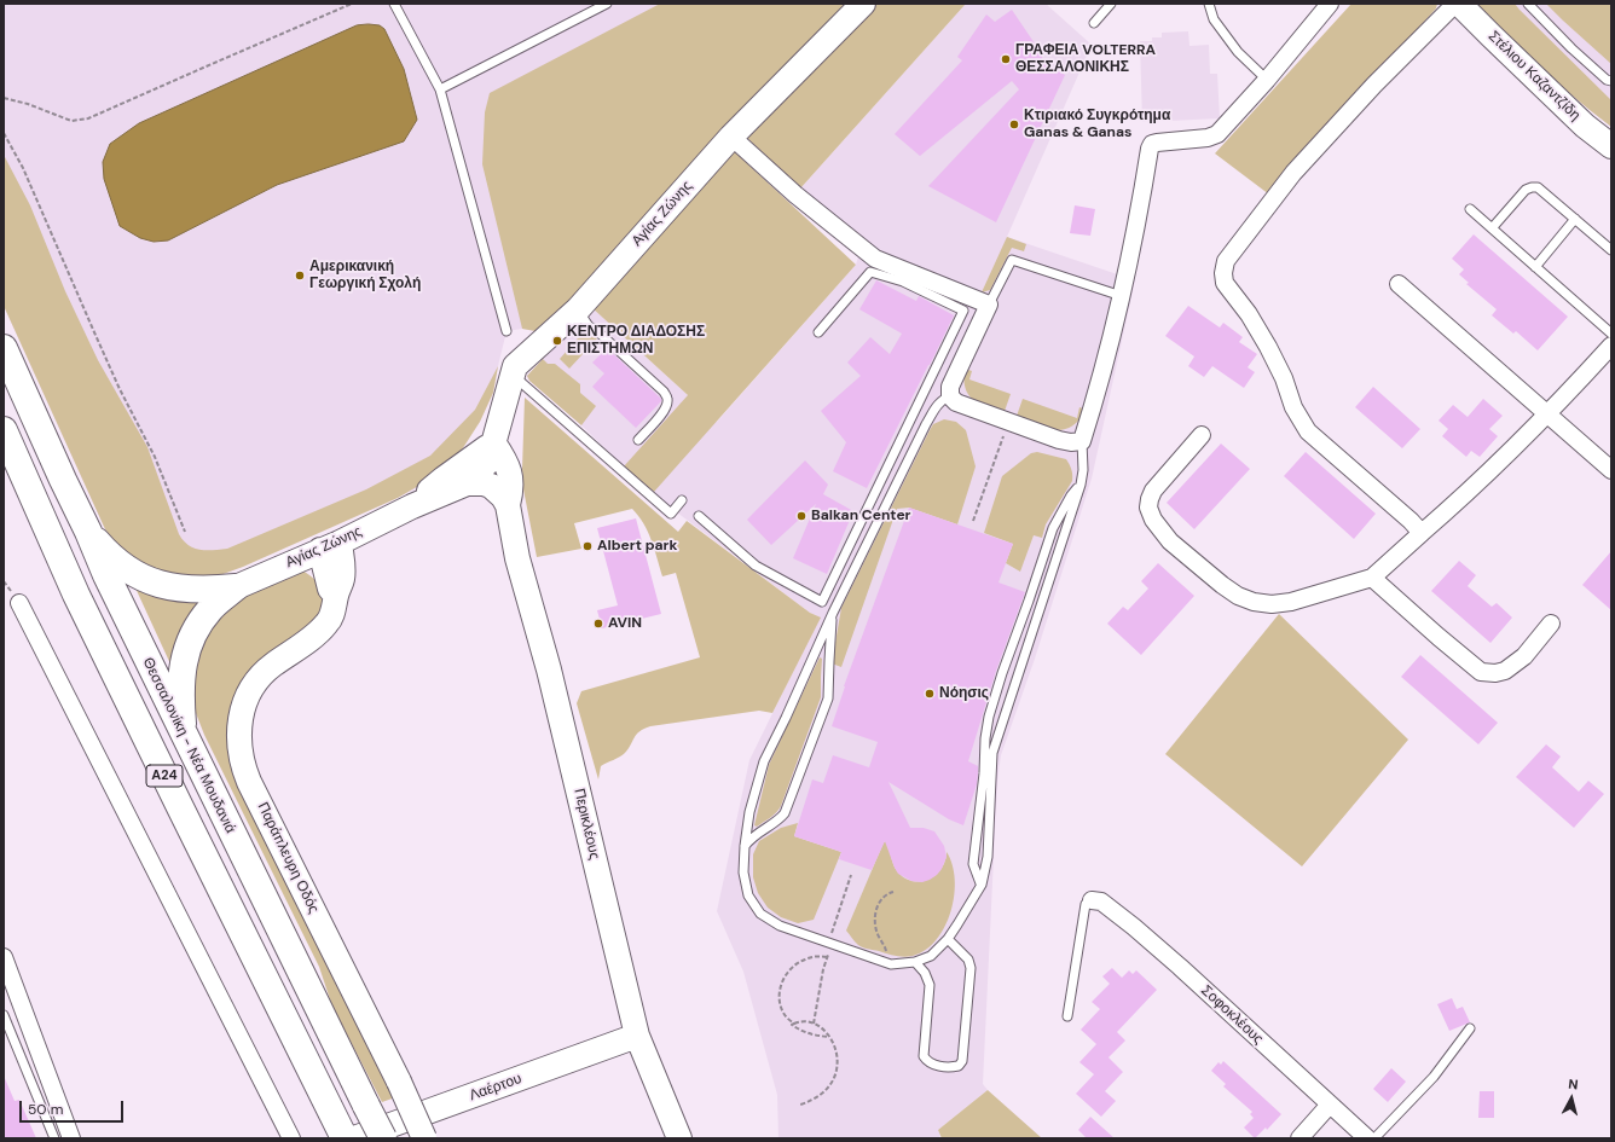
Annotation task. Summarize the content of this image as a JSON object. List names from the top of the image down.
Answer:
{
  "streets": {
    "highway": ["Θεσσαλονίκη - Νέα Μουδανιά", "Α24"],
    "street": [
      "Στέλιου Καζαντζίδη",
      "Αγίας Ζώνης",
      "Περικλέους",
      "Παράπλευρη Οδός",
      "Σοφοκλέους",
      "Λαέρτου"
    ]
  },
  "crossings": [
    ["Αγίας Ζώνης", "Περικλέους"],
    ["Αγίας Ζώνης", "Παράπλευρη Οδός"],
    ["Περικλέους", "Λαέρτου"]
  ],
  "places": [
    "ΓΡΑΦΕΙΑ VOLTERRA ΘΕΣΣΑΛΟΝΙΚΗΣ",
    "Κτιριακό Συγκρότημα Ganas & Ganas",
    "Αμερικανική Γεωργική Σχολή",
    "ΚΕΝΤΡΟ ΔΙΑΔΟΣΗΣ ΕΠΙΣΤΗΜΩΝ",
    "Balkan Center",
    "Albert park",
    "AVIN",
    "Νόησις"
  ],
  "scale_bar": "50 m",
  "north": "top"
}
